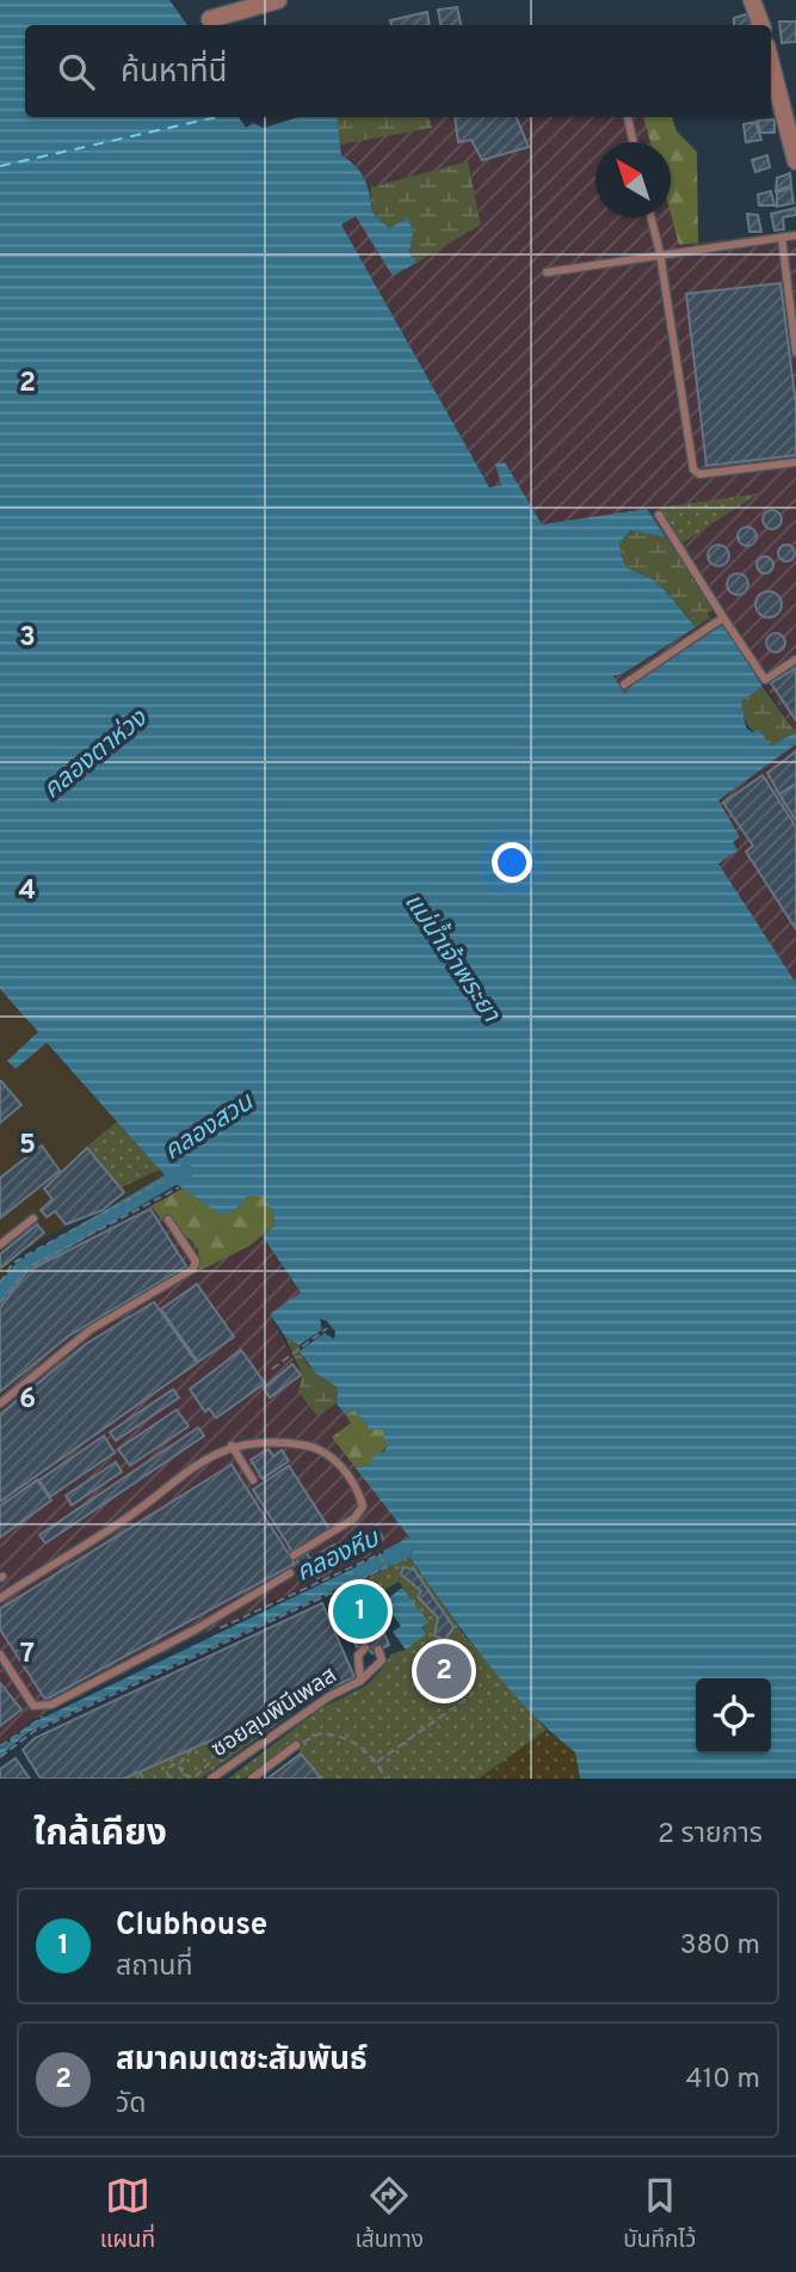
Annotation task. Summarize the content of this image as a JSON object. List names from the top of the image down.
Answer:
{
  "streets": {
    "lane": ["ซอยลุมพินีเพลส"]
  },
  "water": [
    "คลองตาห่วง",
    "แม่น้ำเจ้าพระยา",
    "คลองสวน",
    "คลองหีบ"
  ],
  "north": "top left",
  "page": {
    "search": "ค้นหาที่นี่",
    "pins": ["1", "2"],
    "heading": ["ใกล้เคียง", "2 รายการ"],
    "list": [
      {
        "mark": "1",
        "name": "Clubhouse",
        "note": "สถานที่",
        "value": "380 m"
      },
      {
        "mark": "2",
        "name": "สมาคมเตชะสัมพันธ์",
        "note": "วัด",
        "value": "410 m"
      }
    ],
    "nav": ["แผนที่", "เส้นทาง", "บันทึกไว้"]
  },
  "grid": {
    "rows": [
      "2",
      "3",
      "4",
      "5",
      "6",
      "7"
    ]
  }
}
